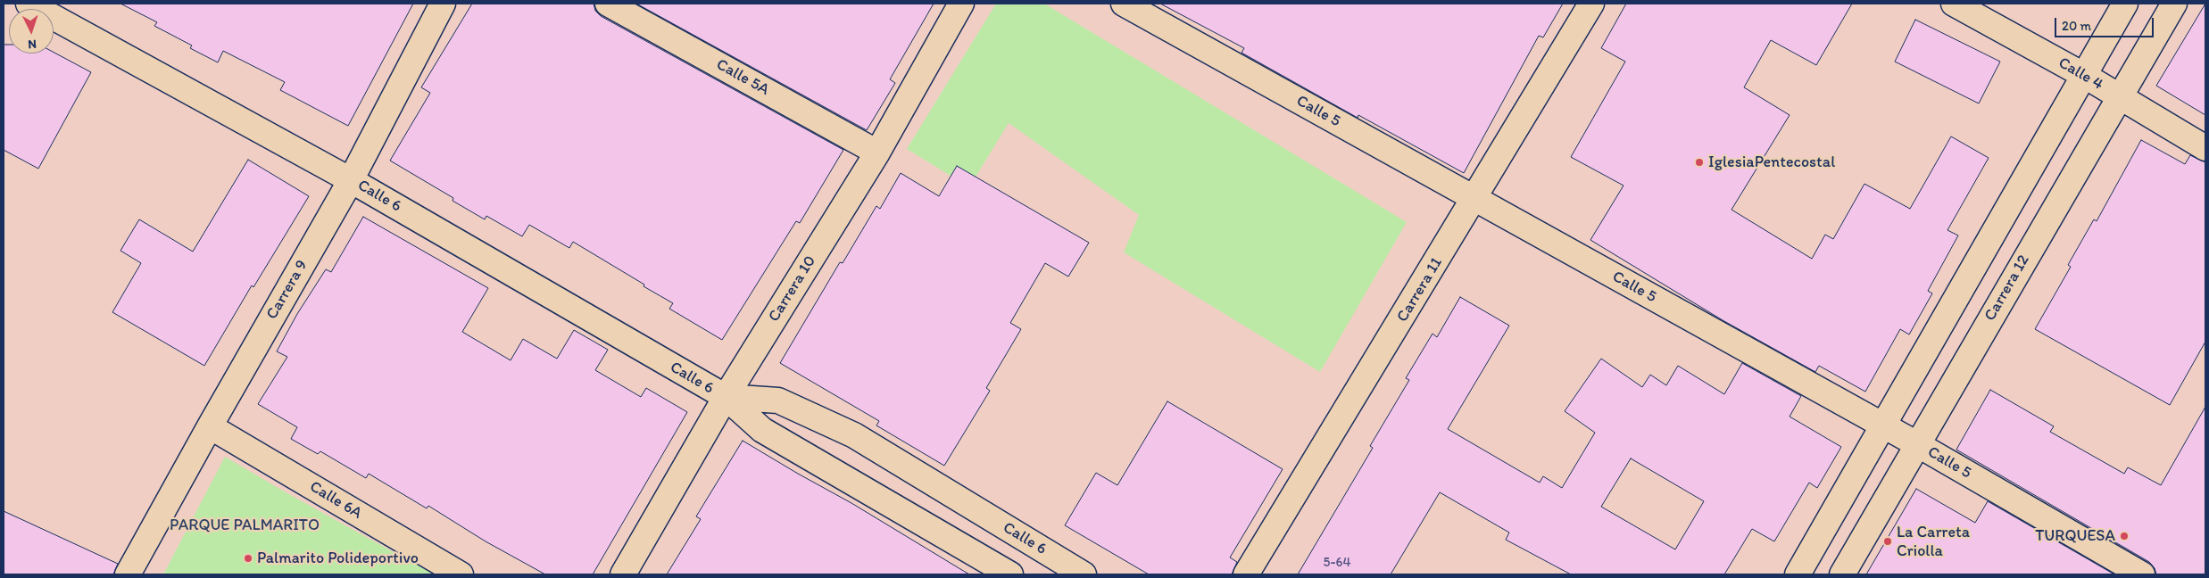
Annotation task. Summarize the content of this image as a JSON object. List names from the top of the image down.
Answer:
{
  "streets": {
    "street": [
      "Calle 4",
      "Calle 5A",
      "Calle 5",
      "Calle 6",
      "Carrera 12",
      "Carrera 10",
      "Carrera 9",
      "Carrera 11",
      "Calle 6A"
    ]
  },
  "crossings": [
    ["Calle 4", "Carrera 12"],
    ["Calle 5A", "Carrera 10"],
    ["Calle 5", "Carrera 12"],
    ["Calle 5", "Carrera 11"],
    ["Calle 6", "Carrera 10"],
    ["Calle 6", "Carrera 9"],
    ["Carrera 9", "Calle 6A"]
  ],
  "parks": ["PARQUE PALMARITO"],
  "places": [
    "IglesiaPentecostal",
    "TURQUESA",
    "La Carreta Criolla",
    "Palmarito Polideportivo"
  ],
  "house_numbers": ["5-64"],
  "scale_bar": "20 m",
  "north": "bottom"
}
